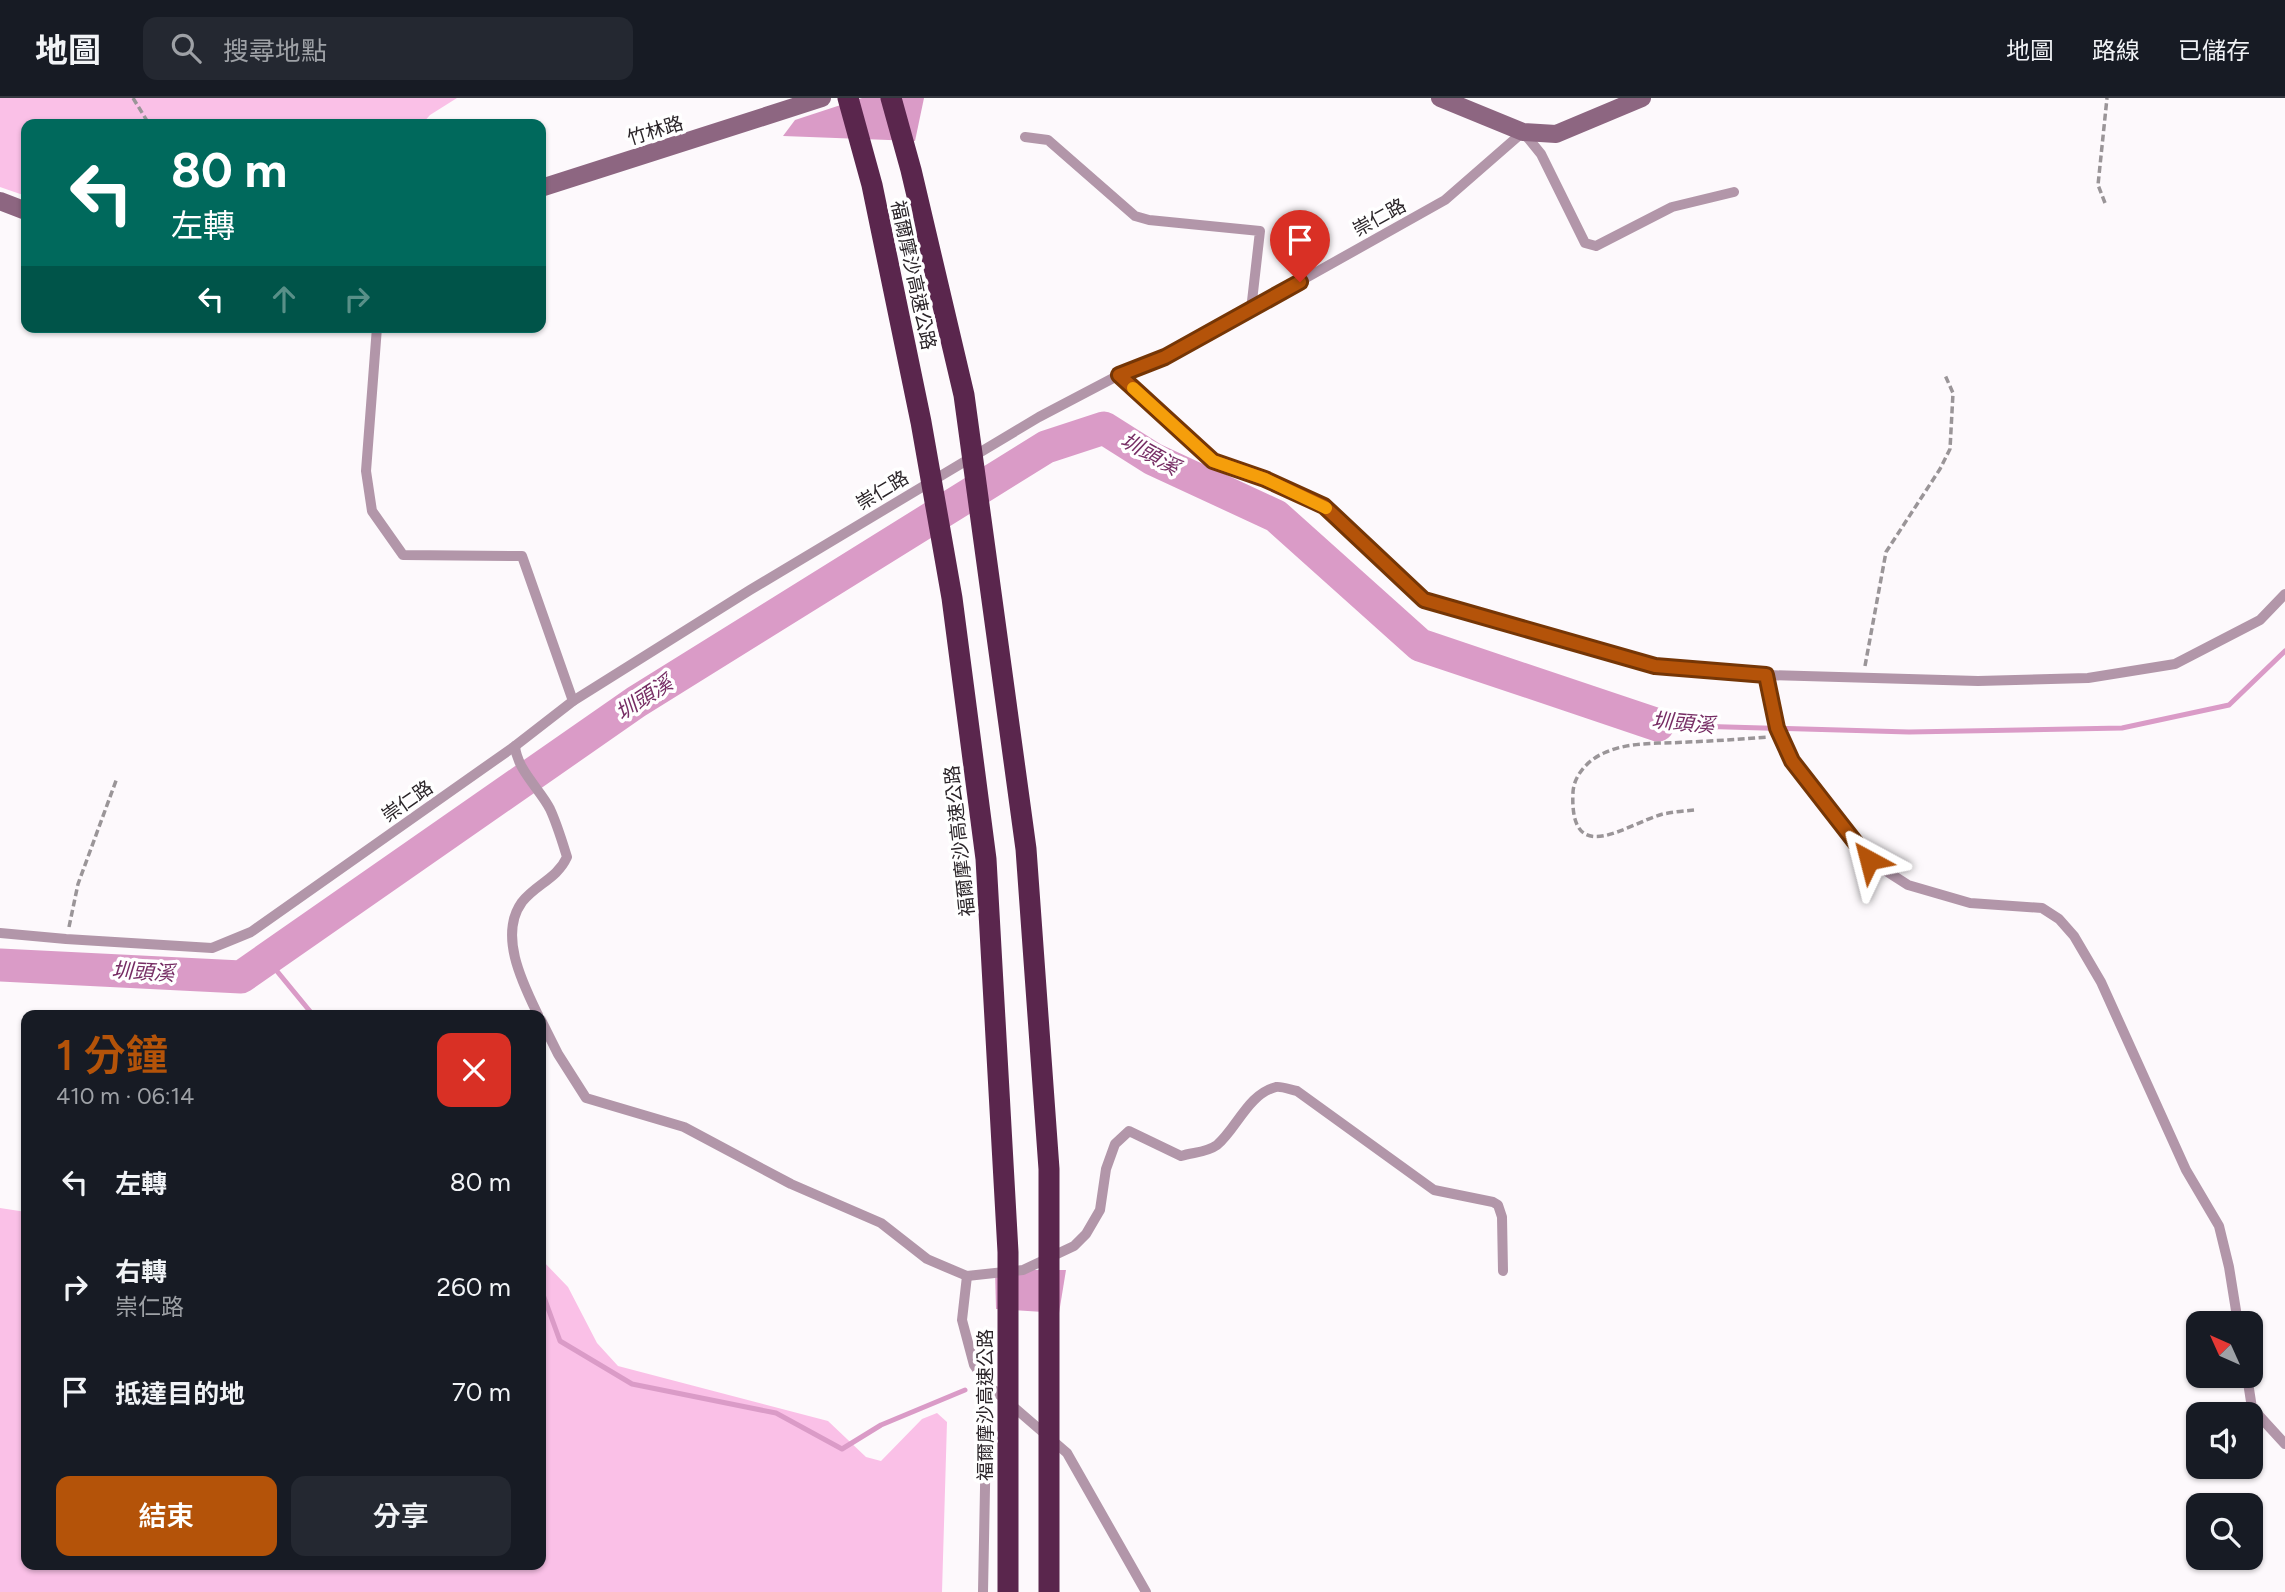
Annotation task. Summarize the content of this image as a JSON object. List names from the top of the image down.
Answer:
{
  "streets": {
    "highway": ["福爾摩沙高速公路"],
    "street": ["竹林路"],
    "lane": ["崇仁路"]
  },
  "water": ["圳頭溪"],
  "north": "top left",
  "page": {
    "header": "地圖",
    "search": "搜尋地點",
    "nav": ["地圖", "路線", "已儲存"],
    "turn": ["80 m", "左轉"],
    "heading": ["1 分鐘", "410 m · 06:14"],
    "list": [
      {
        "name": "左轉",
        "value": "80 m"
      },
      {
        "name": "右轉",
        "note": "崇仁路",
        "value": "260 m"
      },
      {
        "name": "抵達目的地",
        "value": "70 m"
      }
    ],
    "buttons": ["結束", "分享"]
  }
}
